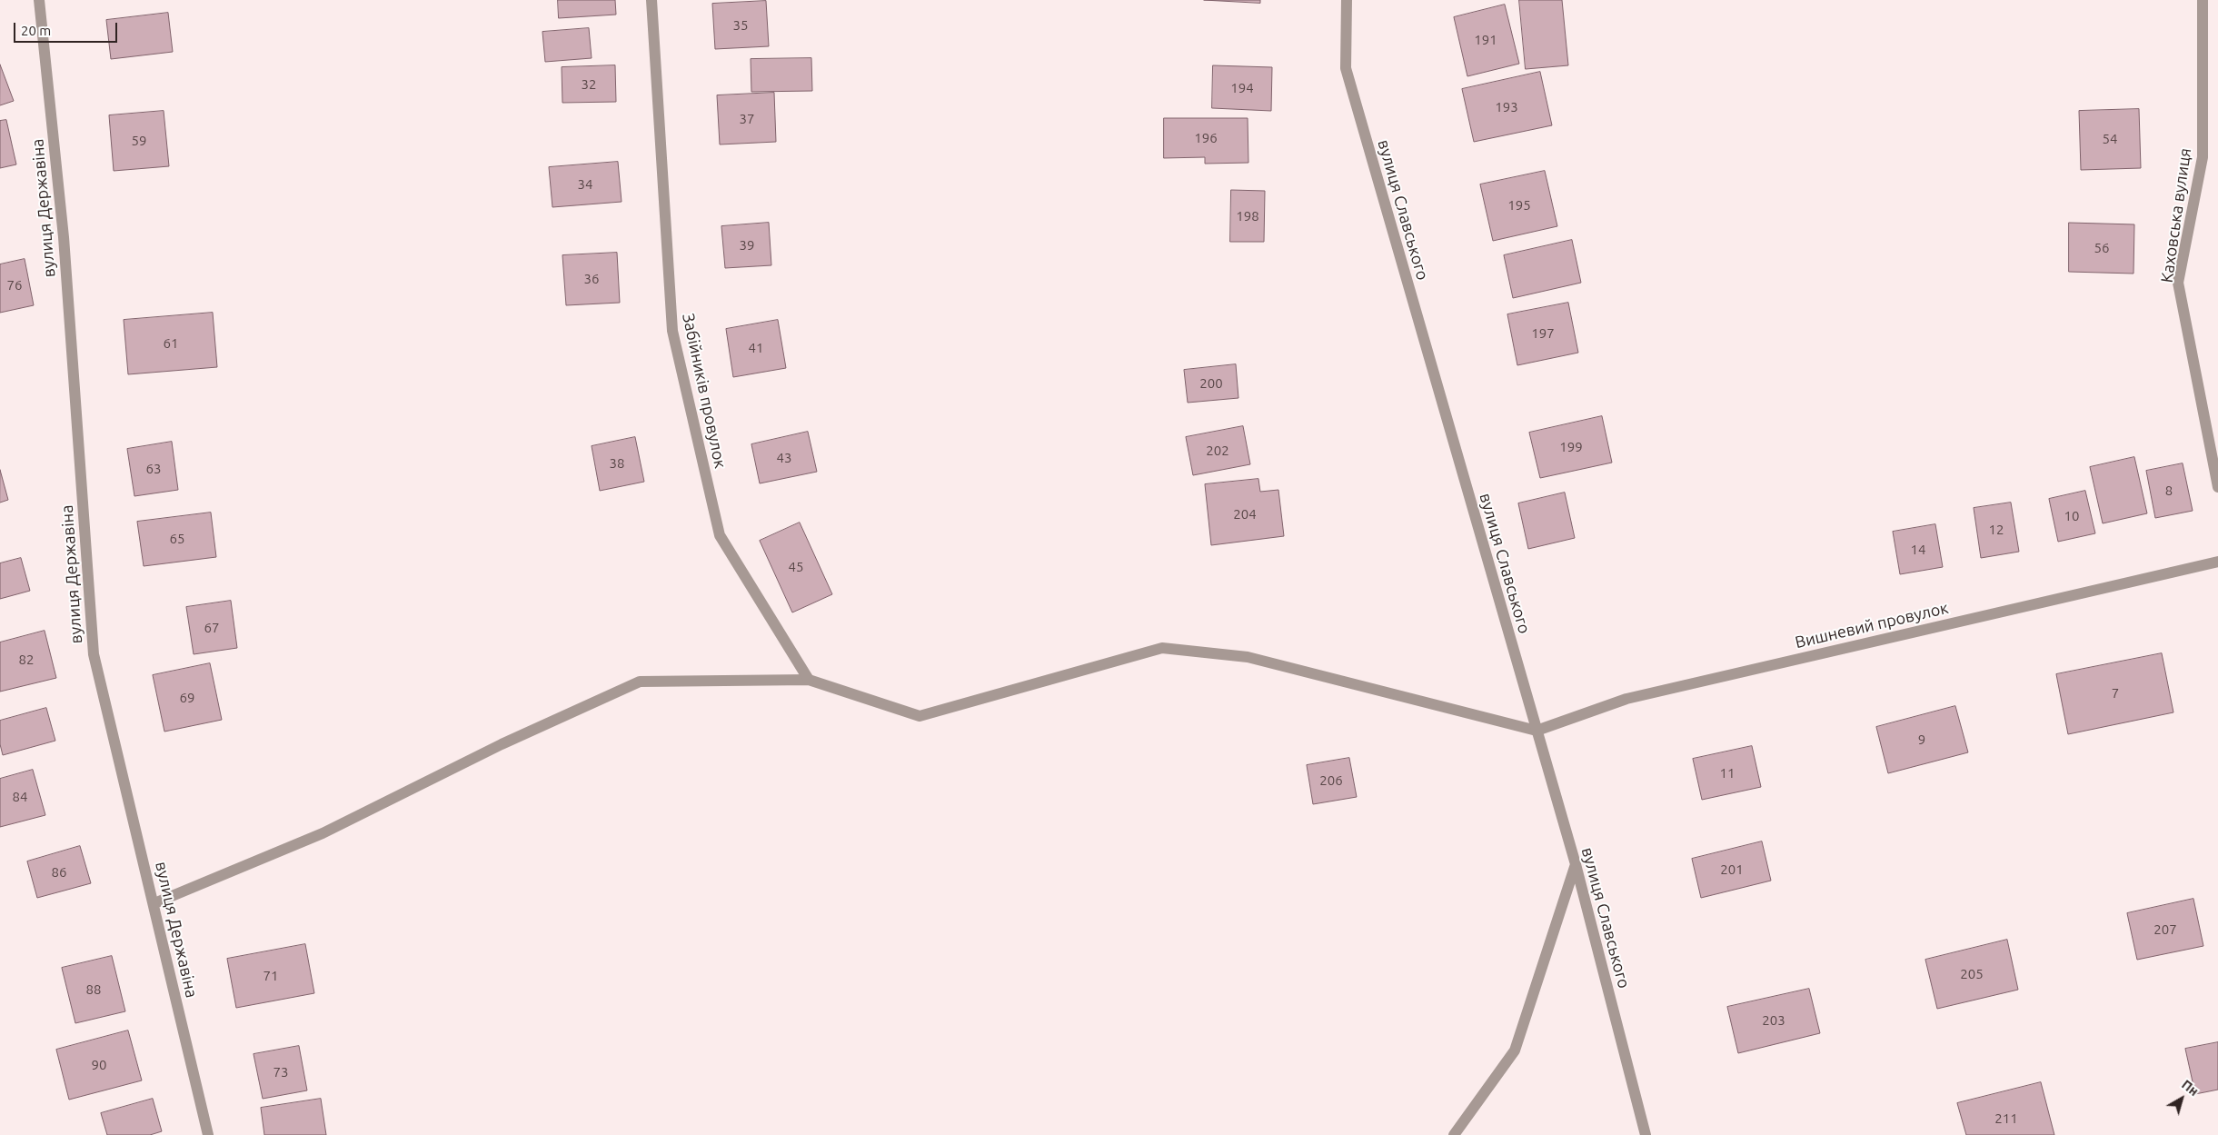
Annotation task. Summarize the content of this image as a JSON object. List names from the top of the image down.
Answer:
{
  "streets": {
    "street": [
      "вулиця Державіна",
      "вулиця Славського",
      "Каховська вулиця",
      "Забійників провулок",
      "Вишневий провулок"
    ]
  },
  "crossings": [
    ["вулиця Славського", "Вишневий провулок"]
  ],
  "house_numbers": [
    "35",
    "191",
    "32",
    "194",
    "193",
    "37",
    "196",
    "54",
    "59",
    "34",
    "195",
    "198",
    "39",
    "56",
    "36",
    "76",
    "197",
    "61",
    "41",
    "200",
    "199",
    "202",
    "43",
    "38",
    "63",
    "8",
    "204",
    "10",
    "12",
    "65",
    "14",
    "45",
    "67",
    "82",
    "7",
    "69",
    "9",
    "11",
    "206",
    "84",
    "201",
    "86",
    "207",
    "205",
    "71",
    "88",
    "203",
    "90",
    "73",
    "211"
  ],
  "scale_bar": "20 m",
  "north": "top right"
}
